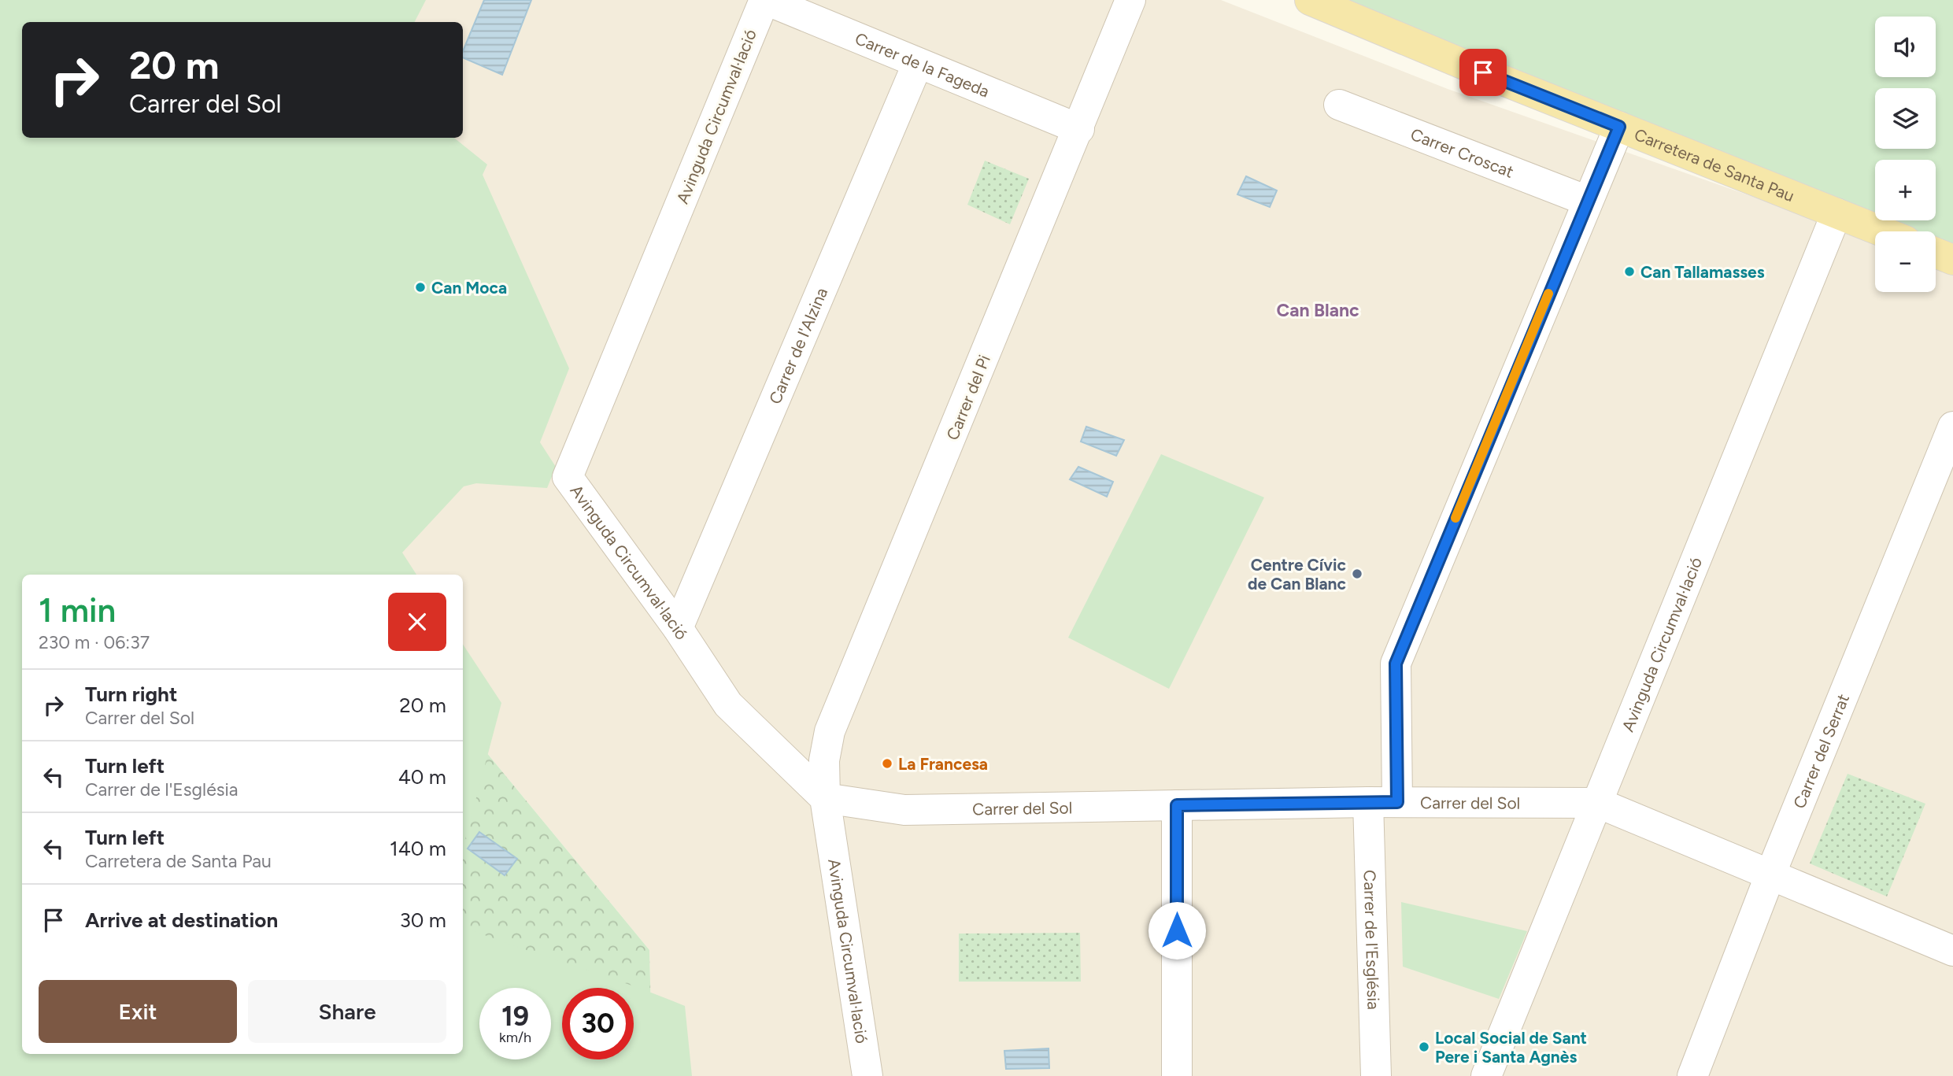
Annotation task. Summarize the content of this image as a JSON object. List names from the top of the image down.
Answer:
{
  "streets": {
    "main road": ["Carretera de Santa Pau"],
    "street": [
      "Carrer de la Fageda",
      "Avinguda Circumval·lació",
      "Carrer Croscat",
      "Carrer de l'Alzina",
      "Carrer del Pi",
      "Carrer del Serrat",
      "Carrer del Sol",
      "Carrer de l'Església"
    ]
  },
  "crossings": [
    ["Carrer de la Fageda", "Avinguda Circumval·lació"],
    ["Carrer de la Fageda", "Carrer de l'Alzina"],
    ["Carrer de la Fageda", "Carrer del Pi"],
    ["Avinguda Circumval·lació", "Carretera de Santa Pau"],
    ["Avinguda Circumval·lació", "Carrer de l'Alzina"],
    ["Avinguda Circumval·lació", "Carrer del Pi"],
    ["Avinguda Circumval·lació", "Carrer del Sol"],
    ["Carrer Croscat", "Carrer de l'Església"],
    ["Carretera de Santa Pau", "Carrer de l'Església"],
    ["Carrer del Pi", "Carrer del Sol"],
    ["Carrer del Serrat", "Carrer del Sol"],
    ["Carrer del Sol", "Carrer de l'Església"]
  ],
  "districts": ["Can Blanc"],
  "places": [
    "Can Tallamasses",
    "Can Moca",
    "Centre Cívic de Can Blanc",
    "La Francesa",
    "Local Social de Sant Pere i Santa Agnès"
  ],
  "page": {
    "map_buttons": ["+", "−"],
    "turn": ["20 m", "Carrer del Sol"],
    "heading": ["1 min", "230 m · 06:37"],
    "list": [
      {
        "name": "Turn right",
        "note": "Carrer del Sol",
        "value": "20 m"
      },
      {
        "name": "Turn left",
        "note": "Carrer de l'Església",
        "value": "40 m"
      },
      {
        "name": "Turn left",
        "note": "Carretera de Santa Pau",
        "value": "140 m"
      },
      {
        "name": "Arrive at destination",
        "value": "30 m"
      }
    ],
    "buttons": ["Exit", "Share"],
    "speed": "19 km/h",
    "limit": "30"
  }
}
